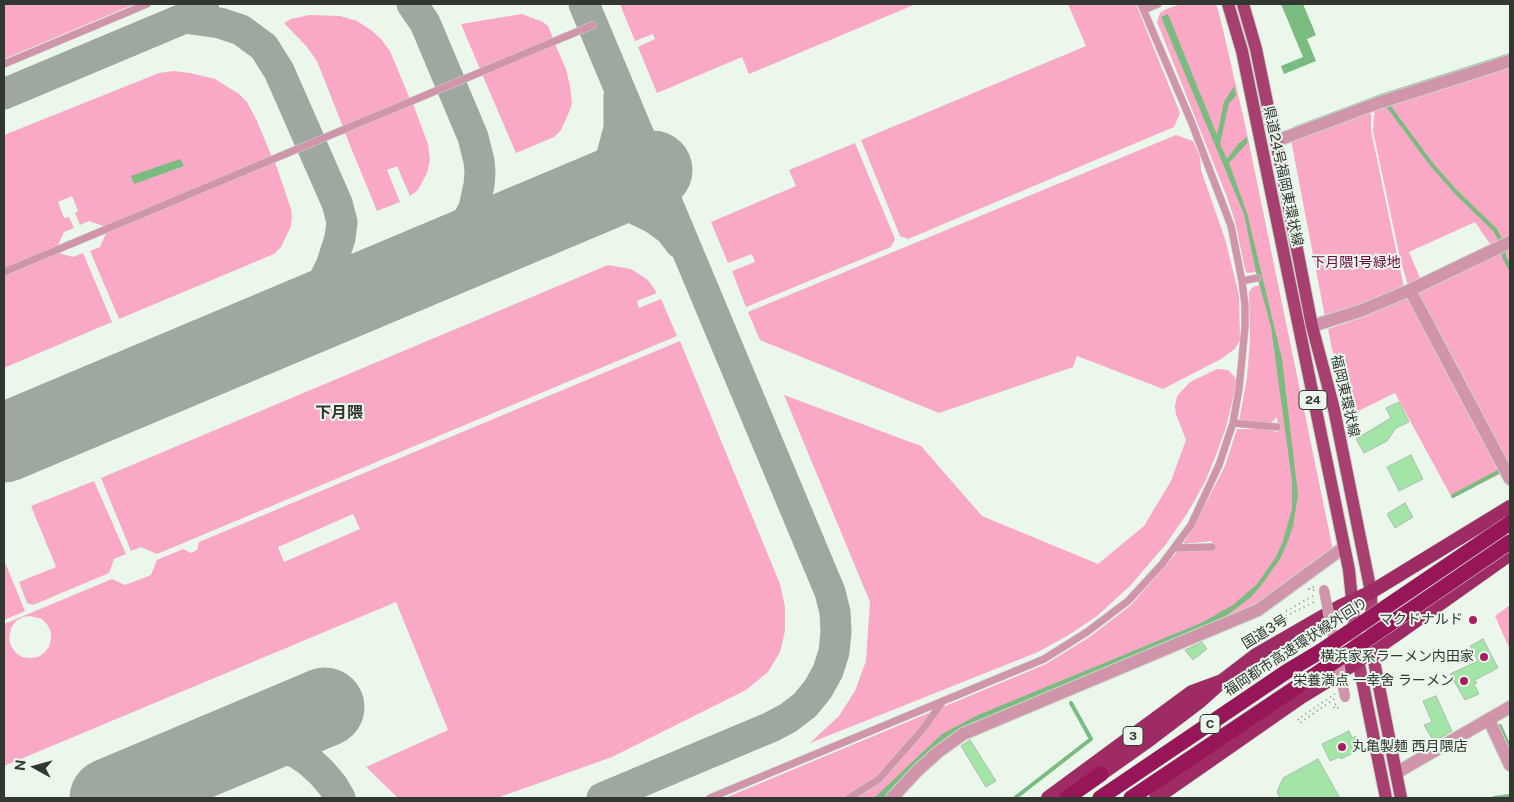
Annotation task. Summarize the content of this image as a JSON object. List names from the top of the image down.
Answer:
{
  "streets": {
    "highway": [
      "国道3号",
      "福岡都市高速環状線外回り",
      "C",
      "3"
    ],
    "main road": ["県道24号福岡東環状線", "福岡東環状線", "24"]
  },
  "crossings": [
    ["県道24号福岡東環状線", "国道3号"],
    ["福岡東環状線", "国道3号"],
    ["国道3号", "3"]
  ],
  "districts": ["下月隈"],
  "parks": ["下月隈1号緑地"],
  "places": [
    "マクドナルド",
    "横浜家系ラーメン内田家",
    "栄養満点 一幸舍 ラーメン",
    "丸亀製麺 西月隈店"
  ],
  "north": "left"
}
